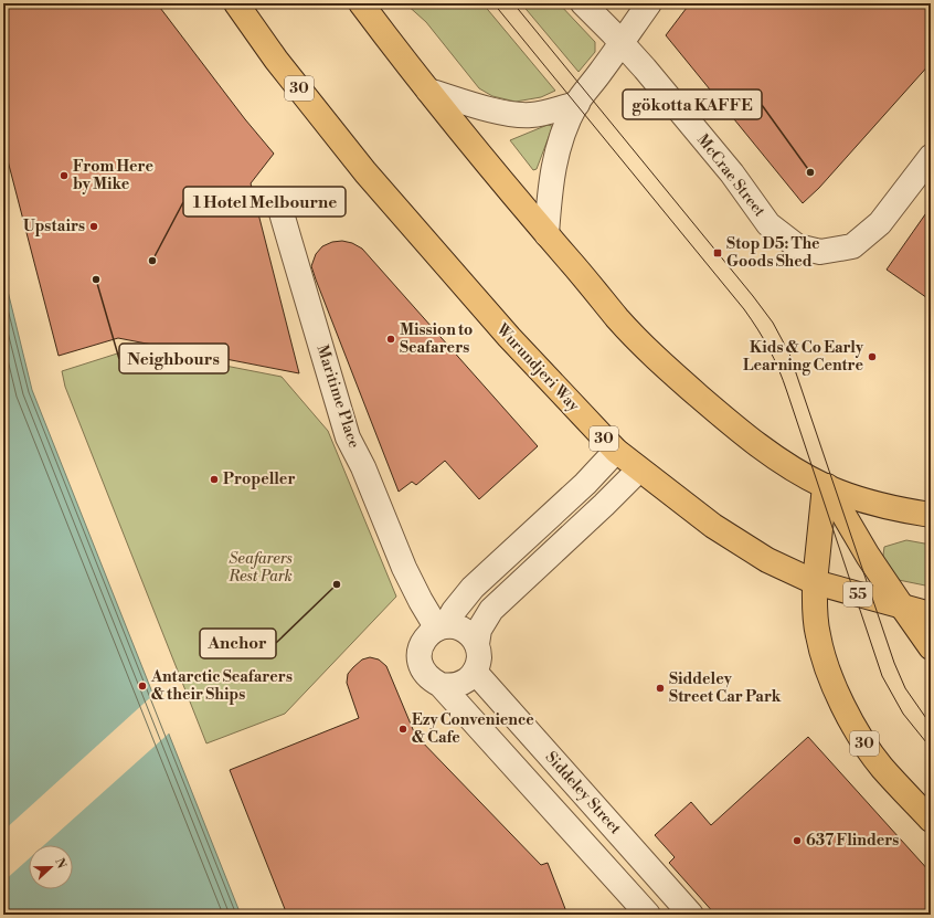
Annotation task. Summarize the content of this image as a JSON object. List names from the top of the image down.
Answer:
{
  "streets": {
    "main road": ["30", "Wurundjeri Way", "55"],
    "street": ["McCrae Street", "Maritime Place", "Siddeley Street"]
  },
  "crossings": [
    ["30", "Wurundjeri Way"],
    ["Maritime Place", "Siddeley Street"]
  ],
  "parks": ["Seafarers Rest Park"],
  "places": {
    "other": [
      "gökotta KAFFE",
      "From Here by Mike",
      "Upstairs",
      "1 Hotel Melbourne",
      "Neighbours",
      "Mission to Seafarers",
      "Kids & Co Early Learning Centre",
      "Propeller",
      "Anchor",
      "Antarctic Seafarers & their Ships",
      "Siddeley Street Car Park",
      "Ezy Convenience & Cafe",
      "637 Flinders"
    ],
    "transit": ["Stop D5: The Goods Shed"]
  },
  "north": "right"
}
